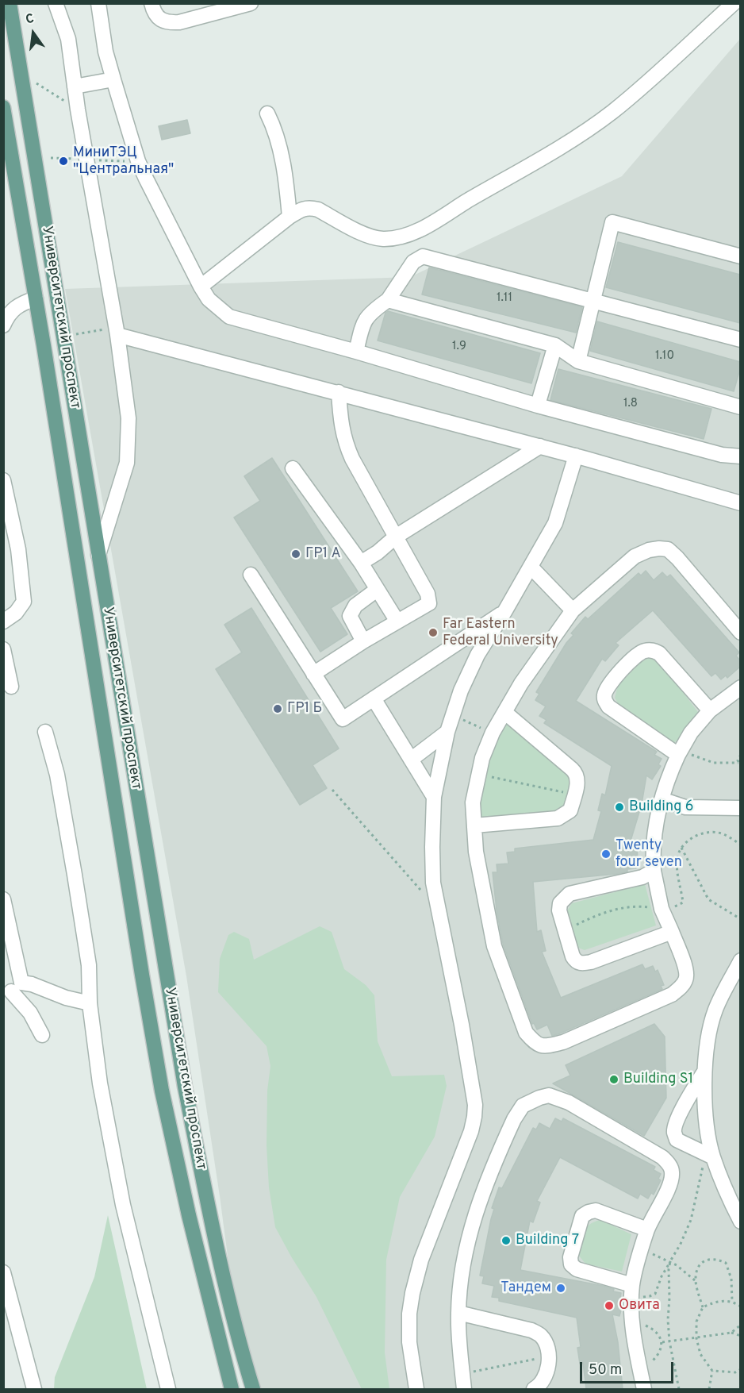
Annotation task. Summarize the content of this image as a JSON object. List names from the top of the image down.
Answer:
{
  "streets": {
    "main road": ["Университетский проспект"]
  },
  "places": [
    "МиниТЭЦ \"Центральная\"",
    "ГР1 А",
    "Far Eastern Federal University",
    "ГР1 Б",
    "Building 6",
    "Twenty four seven",
    "Building S1",
    "Building 7",
    "Тандем",
    "Овита"
  ],
  "house_numbers": [
    "1.11",
    "1.9",
    "1.10",
    "1.8"
  ],
  "scale_bar": "50 m",
  "north": "top"
}
